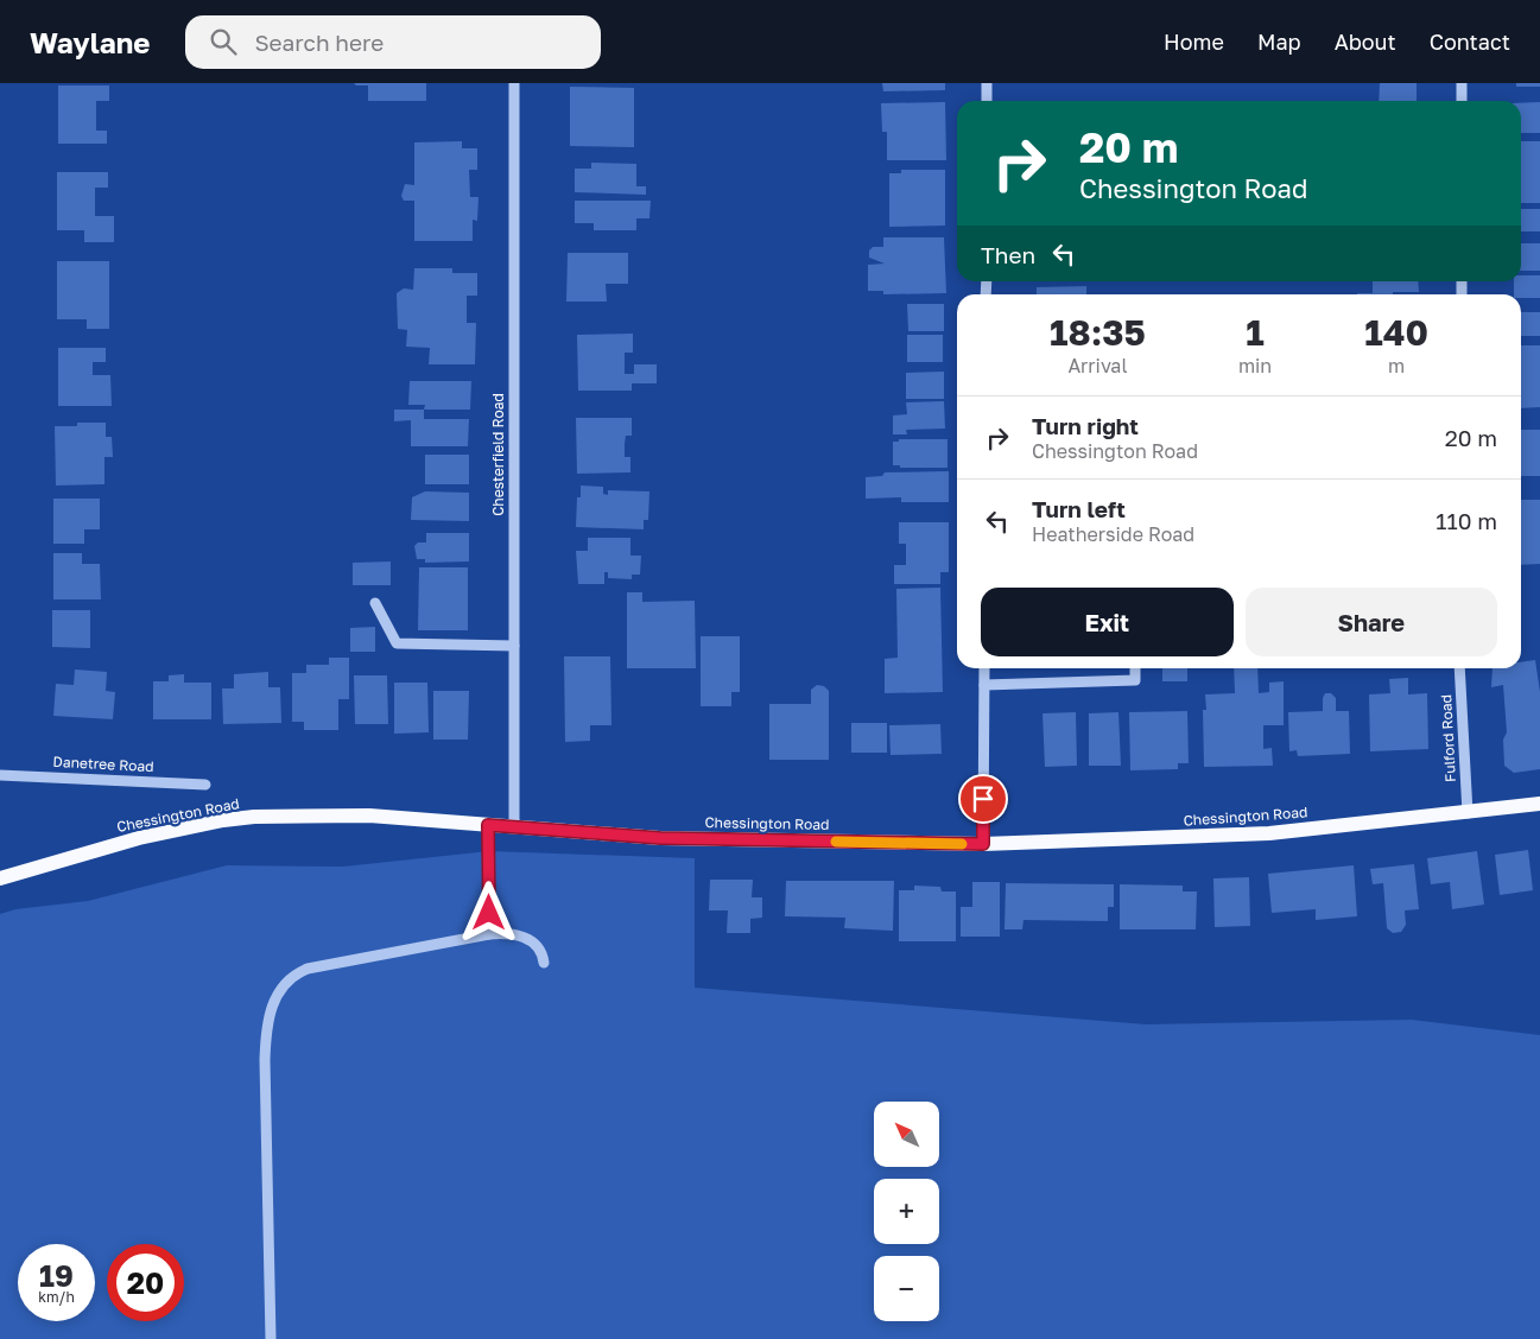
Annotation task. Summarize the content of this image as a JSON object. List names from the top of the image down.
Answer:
{
  "streets": {
    "main road": ["Chessington Road"],
    "street": ["Chesterfield Road", "Fulford Road", "Danetree Road"]
  },
  "crossings": [
    ["Chesterfield Road", "Chessington Road"],
    ["Fulford Road", "Chessington Road"]
  ],
  "north": "top left",
  "page": {
    "header": "Waylane",
    "search": "Search here",
    "nav": [
      "Home",
      "Map",
      "About",
      "Contact"
    ],
    "turn": ["20 m", "Chessington Road"],
    "then": "Then",
    "eta": [
      "18:35",
      "Arrival",
      "1",
      "min",
      "140",
      "m"
    ],
    "list": [
      {
        "name": "Turn right",
        "note": "Chessington Road",
        "value": "20 m"
      },
      {
        "name": "Turn left",
        "note": "Heatherside Road",
        "value": "110 m"
      }
    ],
    "buttons": ["Exit", "Share"],
    "map_buttons": ["+", "−"],
    "speed": "19 km/h",
    "limit": "20"
  }
}
